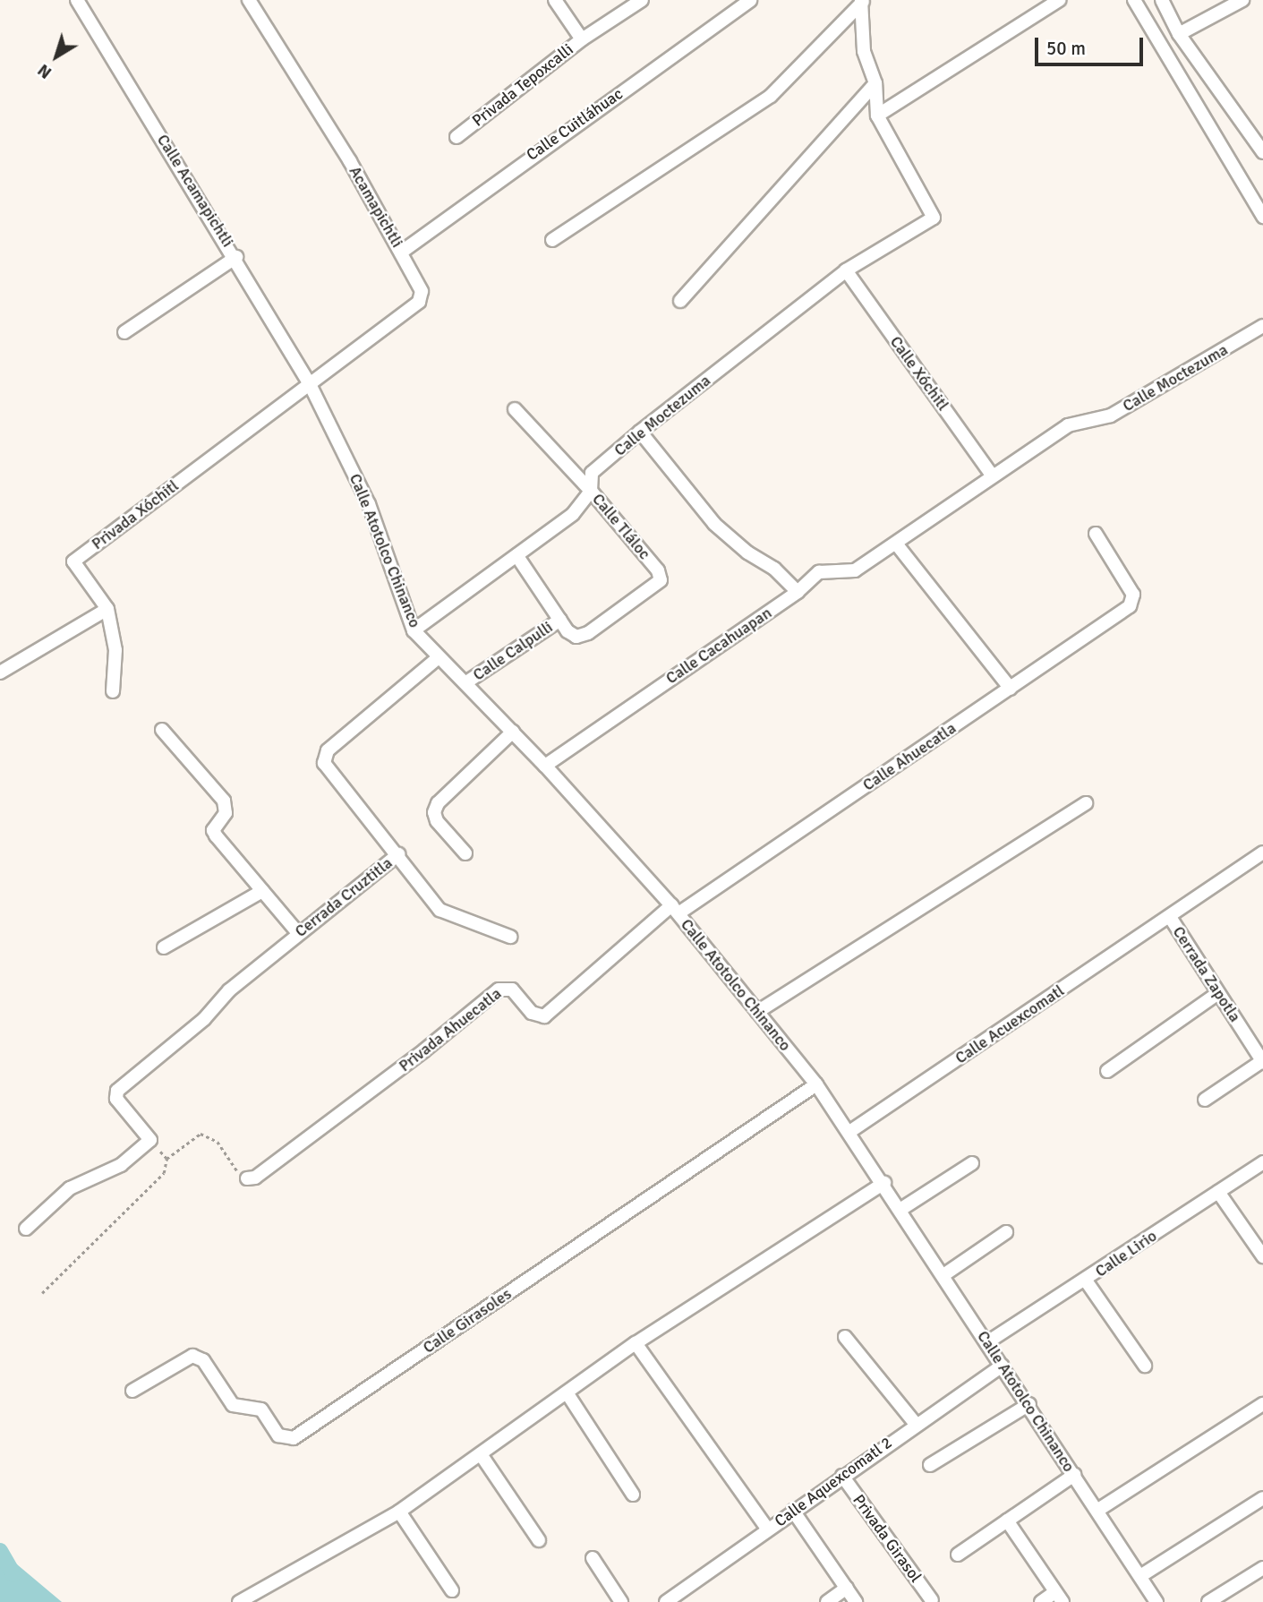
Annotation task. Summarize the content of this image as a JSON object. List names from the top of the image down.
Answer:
{
  "streets": {
    "street": [
      "Privada Tepoxcalli",
      "Calle Cuitláhuac",
      "Calle Acamapichtli",
      "Acamapichtli",
      "Calle Xóchitl",
      "Calle Moctezuma",
      "Privada Xóchitl",
      "Calle Tláloc",
      "Calle Atotolco Chinanco",
      "Calle Cacahuapan",
      "Calle Calpulli",
      "Calle Ahuecatla",
      "Cerrada Cruztitla",
      "Cerrada Zapotla",
      "Calle Acuexcomatl",
      "Privada Ahuecatla",
      "Calle Lirio",
      "Calle Girasoles",
      "Calle Aquexcomatl 2",
      "Privada Girasol"
    ]
  },
  "crossings": [
    ["Calle Cuitláhuac", "Acamapichtli"],
    ["Calle Acamapichtli", "Acamapichtli"],
    ["Calle Acamapichtli", "Privada Xóchitl"],
    ["Calle Acamapichtli", "Calle Atotolco Chinanco"],
    ["Acamapichtli", "Privada Xóchitl"],
    ["Acamapichtli", "Calle Atotolco Chinanco"],
    ["Calle Xóchitl", "Calle Moctezuma"],
    ["Calle Moctezuma", "Calle Tláloc"],
    ["Calle Moctezuma", "Calle Atotolco Chinanco"],
    ["Calle Moctezuma", "Calle Cacahuapan"],
    ["Privada Xóchitl", "Calle Atotolco Chinanco"],
    ["Calle Tláloc", "Calle Calpulli"],
    ["Calle Atotolco Chinanco", "Calle Cacahuapan"],
    ["Calle Atotolco Chinanco", "Calle Calpulli"],
    ["Calle Atotolco Chinanco", "Calle Ahuecatla"],
    ["Calle Atotolco Chinanco", "Cerrada Cruztitla"],
    ["Calle Atotolco Chinanco", "Calle Acuexcomatl"],
    ["Calle Atotolco Chinanco", "Privada Ahuecatla"],
    ["Calle Atotolco Chinanco", "Calle Lirio"],
    ["Calle Atotolco Chinanco", "Calle Girasoles"],
    ["Calle Atotolco Chinanco", "Calle Aquexcomatl 2"],
    ["Calle Ahuecatla", "Privada Ahuecatla"],
    ["Cerrada Zapotla", "Calle Acuexcomatl"],
    ["Calle Aquexcomatl 2", "Privada Girasol"]
  ],
  "scale_bar": "50 m",
  "north": "bottom left"
}
